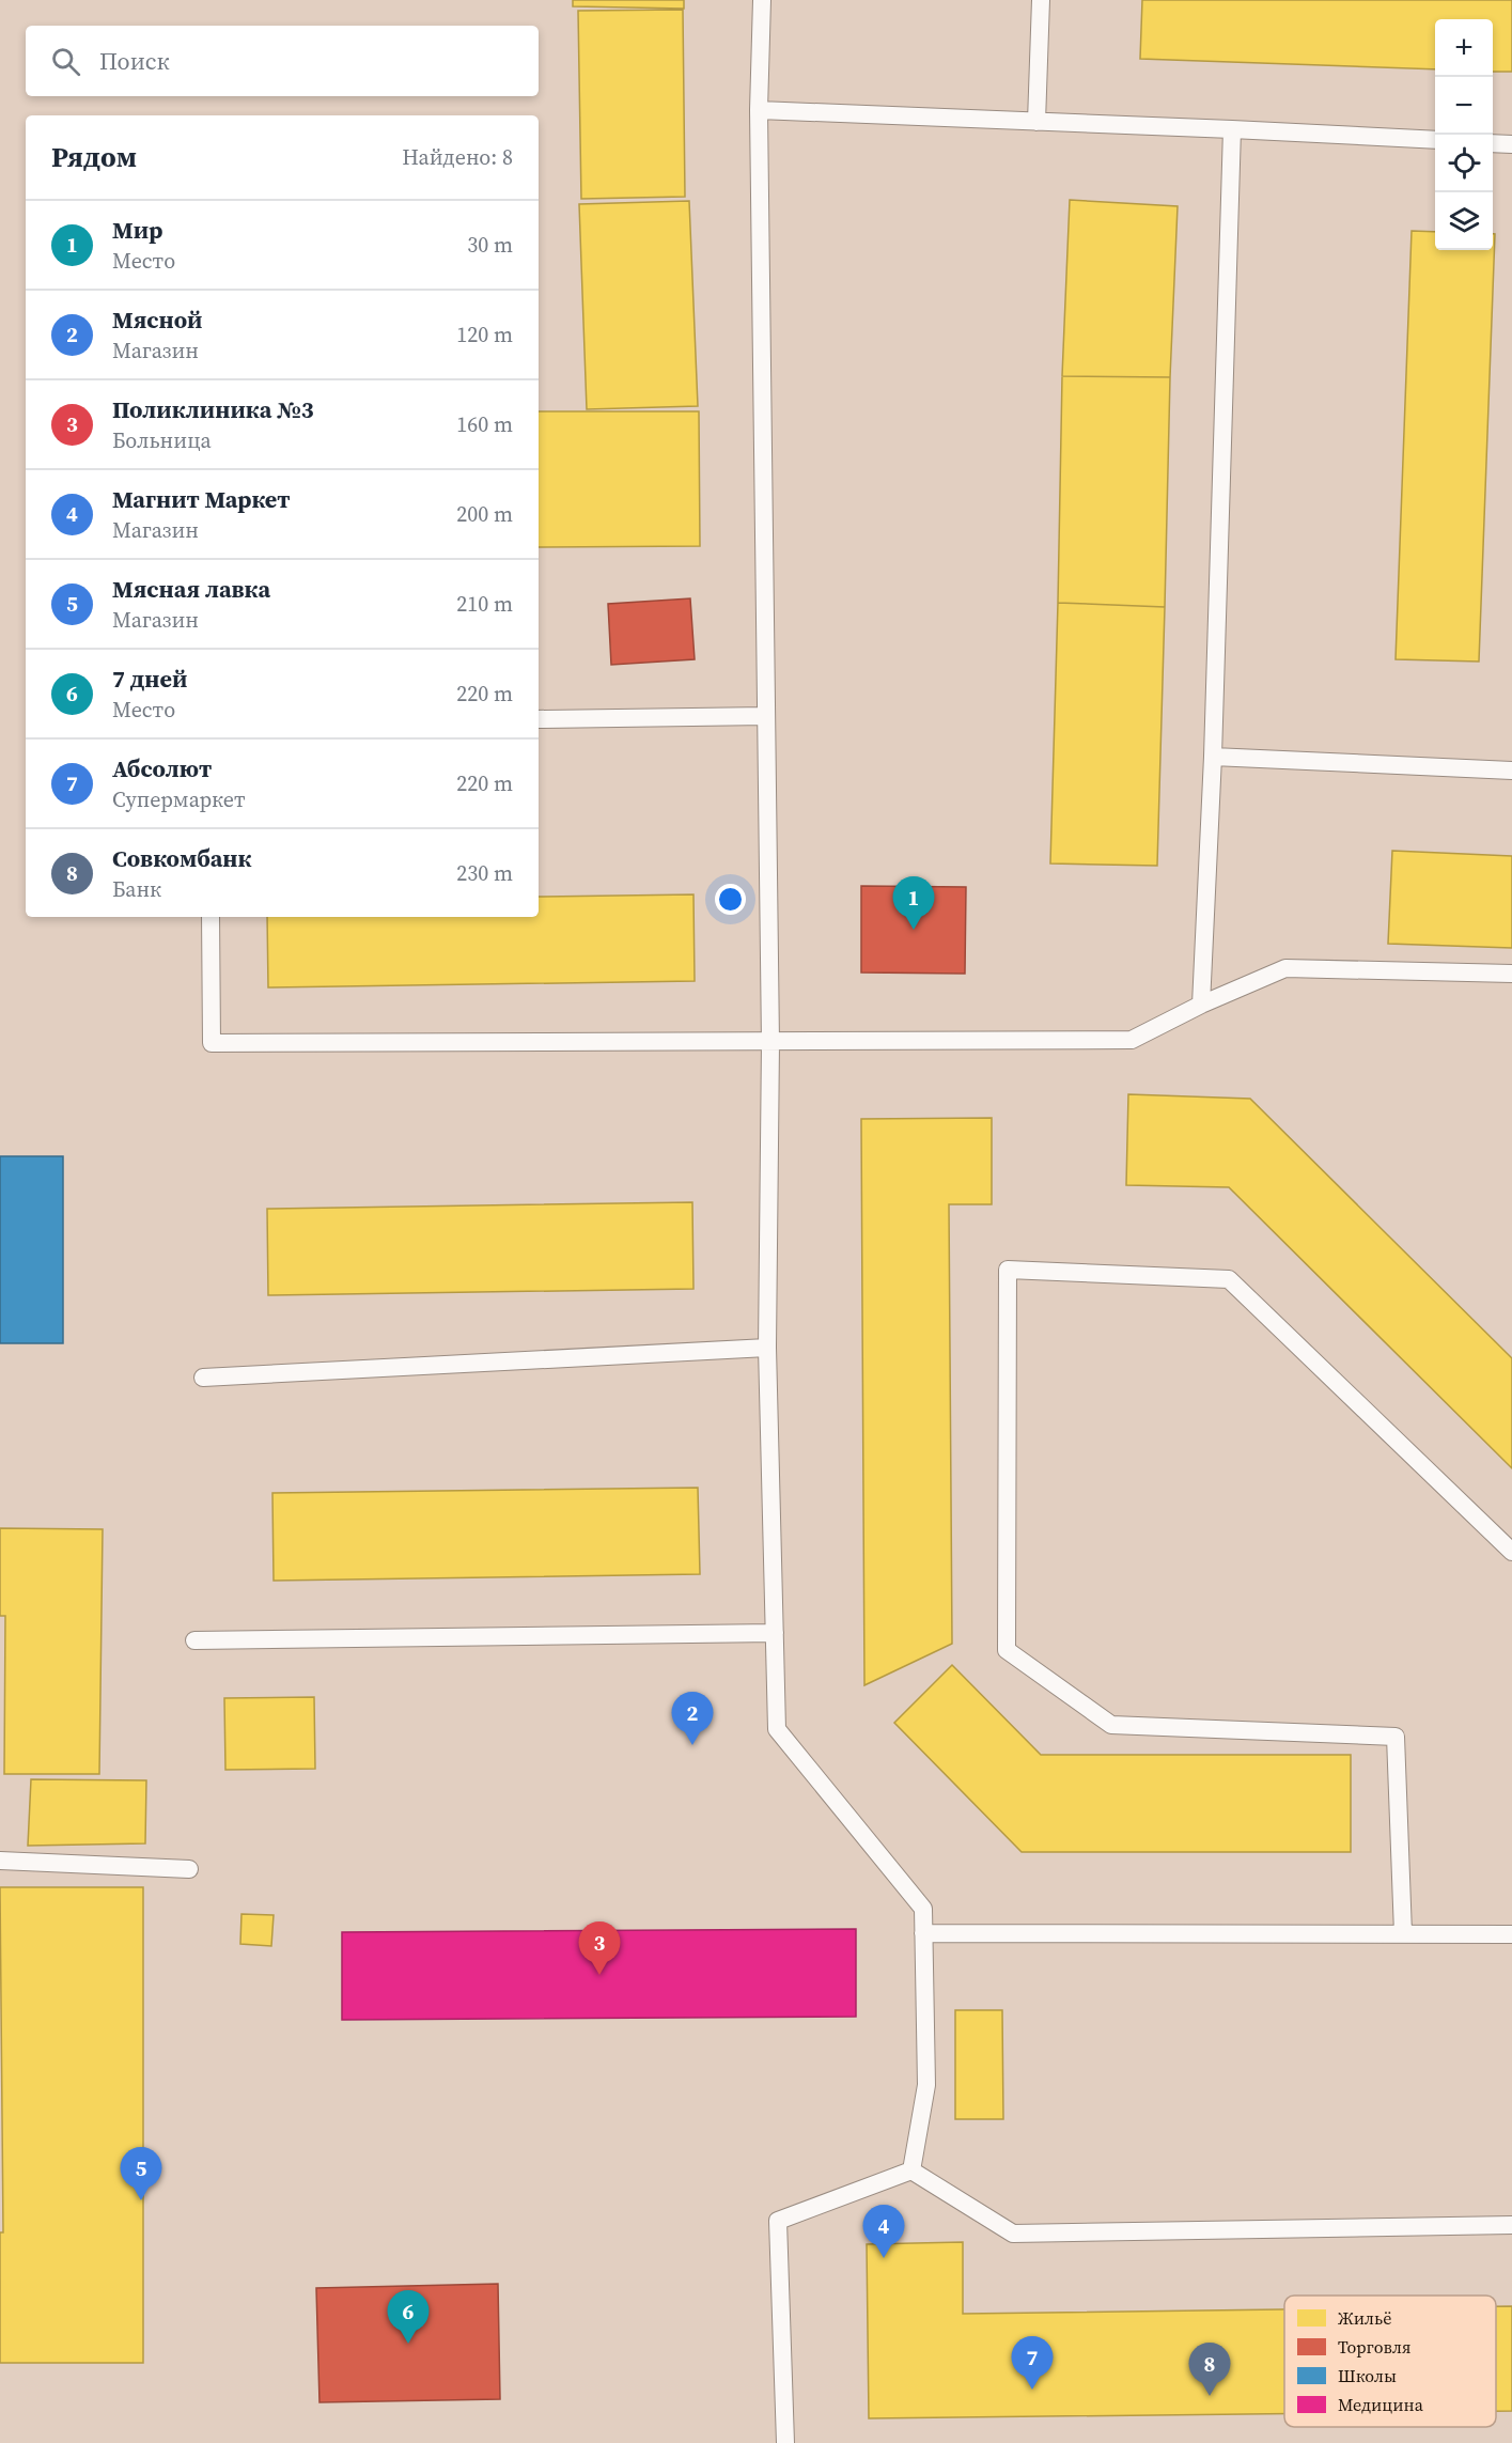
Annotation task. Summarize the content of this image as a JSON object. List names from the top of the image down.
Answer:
{
  "legend": [
    "Жильё",
    "Торговля",
    "Школы",
    "Медицина"
  ],
  "page": {
    "map_buttons": ["+", "−"],
    "search": "Поиск",
    "heading": ["Рядом", "Найдено: 8"],
    "list": [
      {
        "mark": "1",
        "name": "Мир",
        "note": "Место",
        "value": "30 m"
      },
      {
        "mark": "2",
        "name": "Мясной",
        "note": "Магазин",
        "value": "120 m"
      },
      {
        "mark": "3",
        "name": "Поликлиника №3",
        "note": "Больница",
        "value": "160 m"
      },
      {
        "mark": "4",
        "name": "Магнит Маркет",
        "note": "Магазин",
        "value": "200 m"
      },
      {
        "mark": "5",
        "name": "Мясная лавка",
        "note": "Магазин",
        "value": "210 m"
      },
      {
        "mark": "6",
        "name": "7 дней",
        "note": "Место",
        "value": "220 m"
      },
      {
        "mark": "7",
        "name": "Абсолют",
        "note": "Супермаркет",
        "value": "220 m"
      },
      {
        "mark": "8",
        "name": "Совкомбанк",
        "note": "Банк",
        "value": "230 m"
      }
    ],
    "pins": [
      "1",
      "2",
      "3",
      "5",
      "4",
      "6",
      "7",
      "8"
    ]
  }
}
